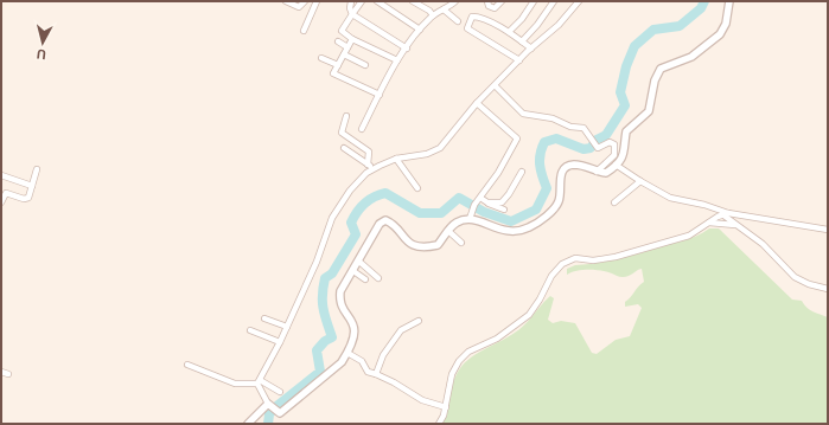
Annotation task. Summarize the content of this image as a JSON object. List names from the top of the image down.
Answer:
{
  "north": "bottom"
}
